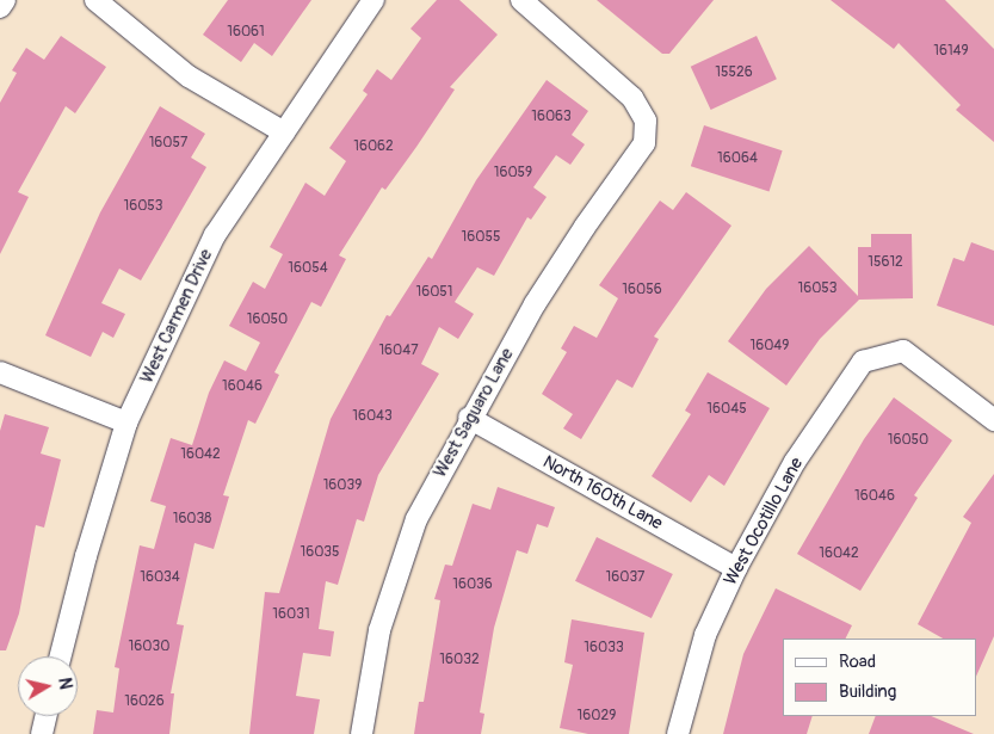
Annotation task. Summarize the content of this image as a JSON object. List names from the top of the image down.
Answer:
{
  "streets": {
    "street": [
      "West Carmen Drive",
      "West Saguaro Lane",
      "North 160th Lane",
      "West Ocotillo Lane"
    ]
  },
  "crossings": [
    ["West Saguaro Lane", "North 160th Lane"],
    ["North 160th Lane", "West Ocotillo Lane"]
  ],
  "house_numbers": [
    "16061",
    "16149",
    "15526",
    "16063",
    "16057",
    "16062",
    "16064",
    "16059",
    "16053",
    "16055",
    "15612",
    "16054",
    "16053",
    "16056",
    "16051",
    "16050",
    "16049",
    "16047",
    "16046",
    "16045",
    "16043",
    "16050",
    "16042",
    "16039",
    "16046",
    "16038",
    "16035",
    "16042",
    "16034",
    "16037",
    "16036",
    "16031",
    "16030",
    "16033",
    "16032",
    "16026",
    "16029"
  ],
  "legend": ["Road", "Building"],
  "north": "right"
}
